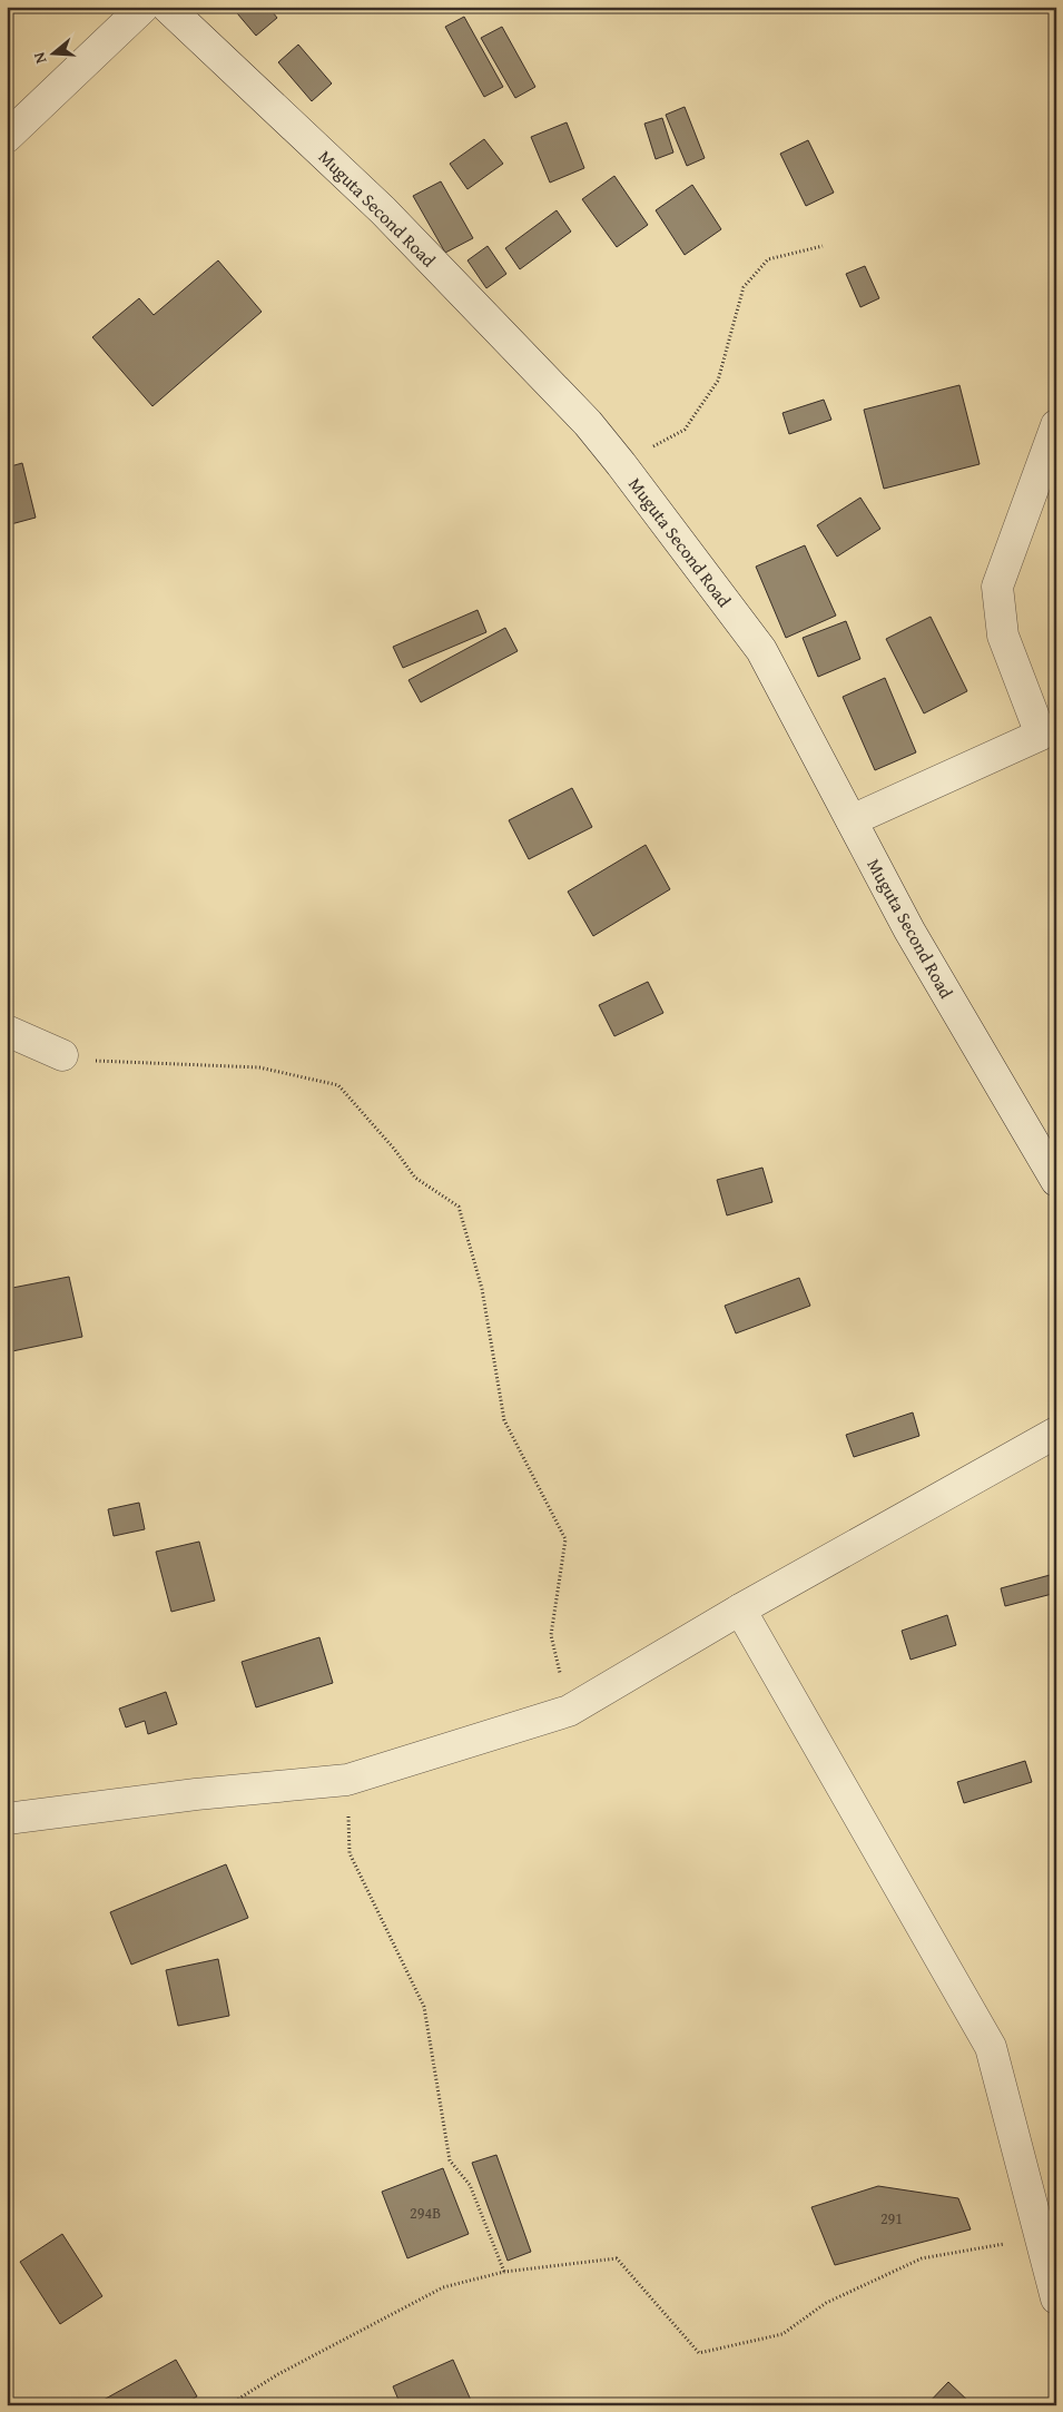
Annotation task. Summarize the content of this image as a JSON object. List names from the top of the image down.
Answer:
{
  "streets": {
    "street": ["Muguta Second Road"]
  },
  "house_numbers": ["294B", "291"],
  "north": "left"
}
